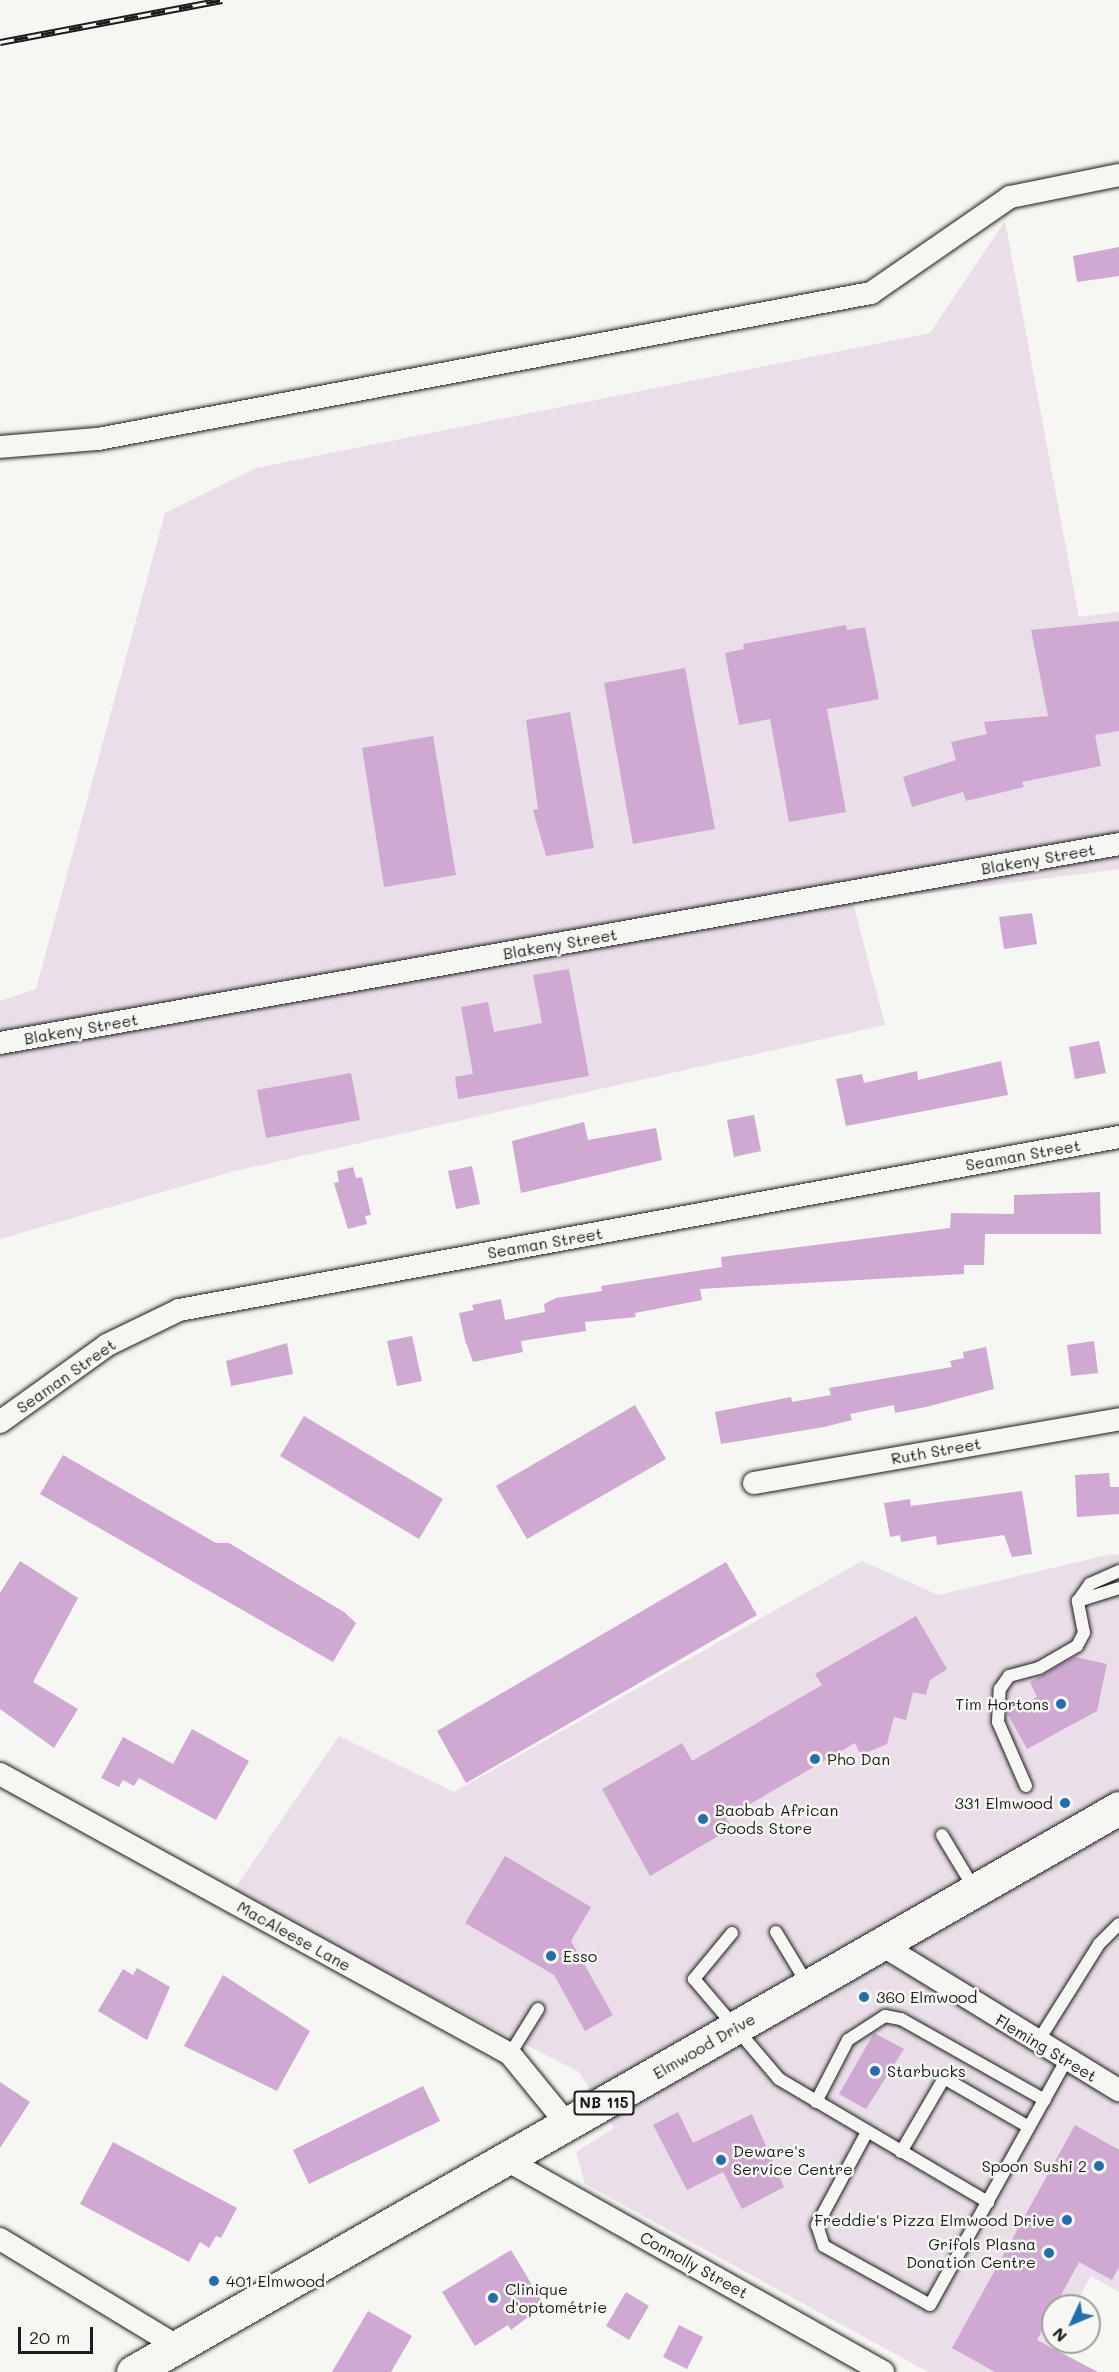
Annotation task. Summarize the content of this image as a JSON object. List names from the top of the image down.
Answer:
{
  "streets": {
    "main road": ["Elmwood Drive", "NB 115"],
    "street": [
      "Blakeny Street",
      "Seaman Street",
      "Ruth Street",
      "MacAleese Lane",
      "Fleming Street",
      "Connolly Street"
    ]
  },
  "crossings": [
    ["MacAleese Lane", "Elmwood Drive"],
    ["Elmwood Drive", "Fleming Street"],
    ["Elmwood Drive", "Connolly Street"]
  ],
  "places": [
    "Tim Hortons",
    "Pho Dan",
    "331 Elmwood",
    "Baobab African Goods Store",
    "Esso",
    "360 Elmwood",
    "Starbucks",
    "Deware's Service Centre",
    "Spoon Sushi 2",
    "Freddie's Pizza Elmwood Drive",
    "Grifols Plasna Donation Centre",
    "401 Elmwood",
    "Clinique d'optométrie"
  ],
  "scale_bar": "20 m",
  "north": "bottom left"
}
